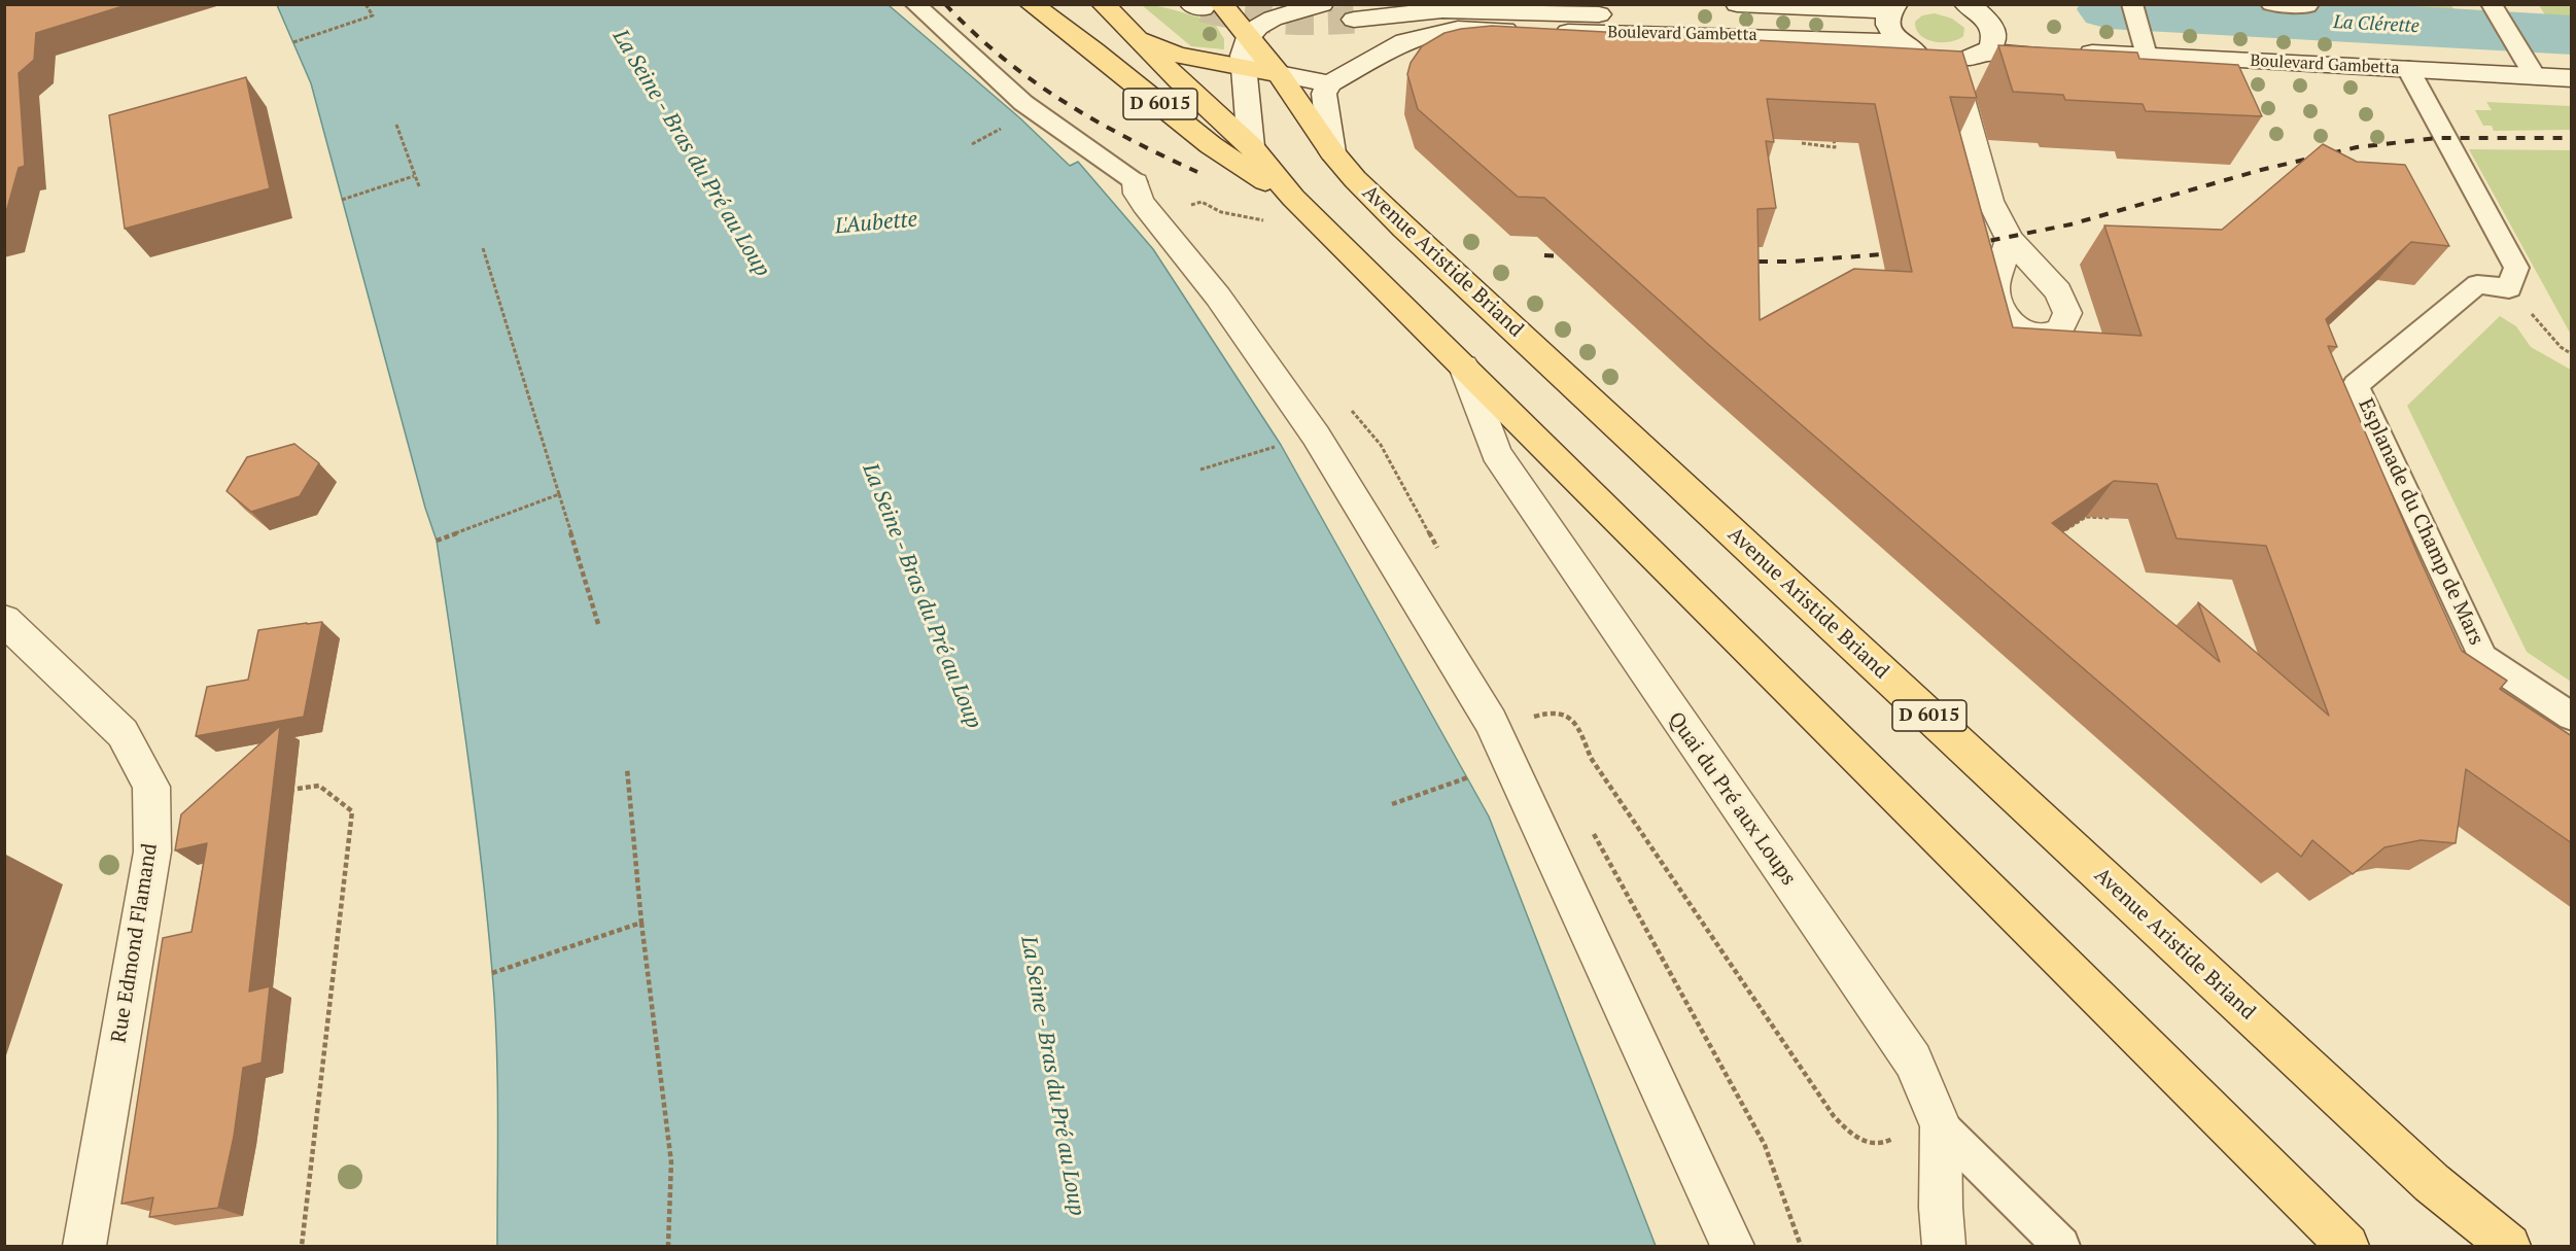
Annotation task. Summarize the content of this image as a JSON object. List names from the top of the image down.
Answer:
{
  "streets": {
    "main road": ["D 6015", "Avenue Aristide Briand"],
    "street": ["Boulevard Gambetta", "Quai du Pré aux Loups", "Rue Edmond Flamand"],
    "lane": ["Esplanade du Champ de Mars"]
  },
  "crossings": [
    ["D 6015", "Quai du Pré aux Loups"]
  ],
  "water": ["La Clérette", "La Seine - Bras du Pré au Loup", "L'Aubette"]
}
